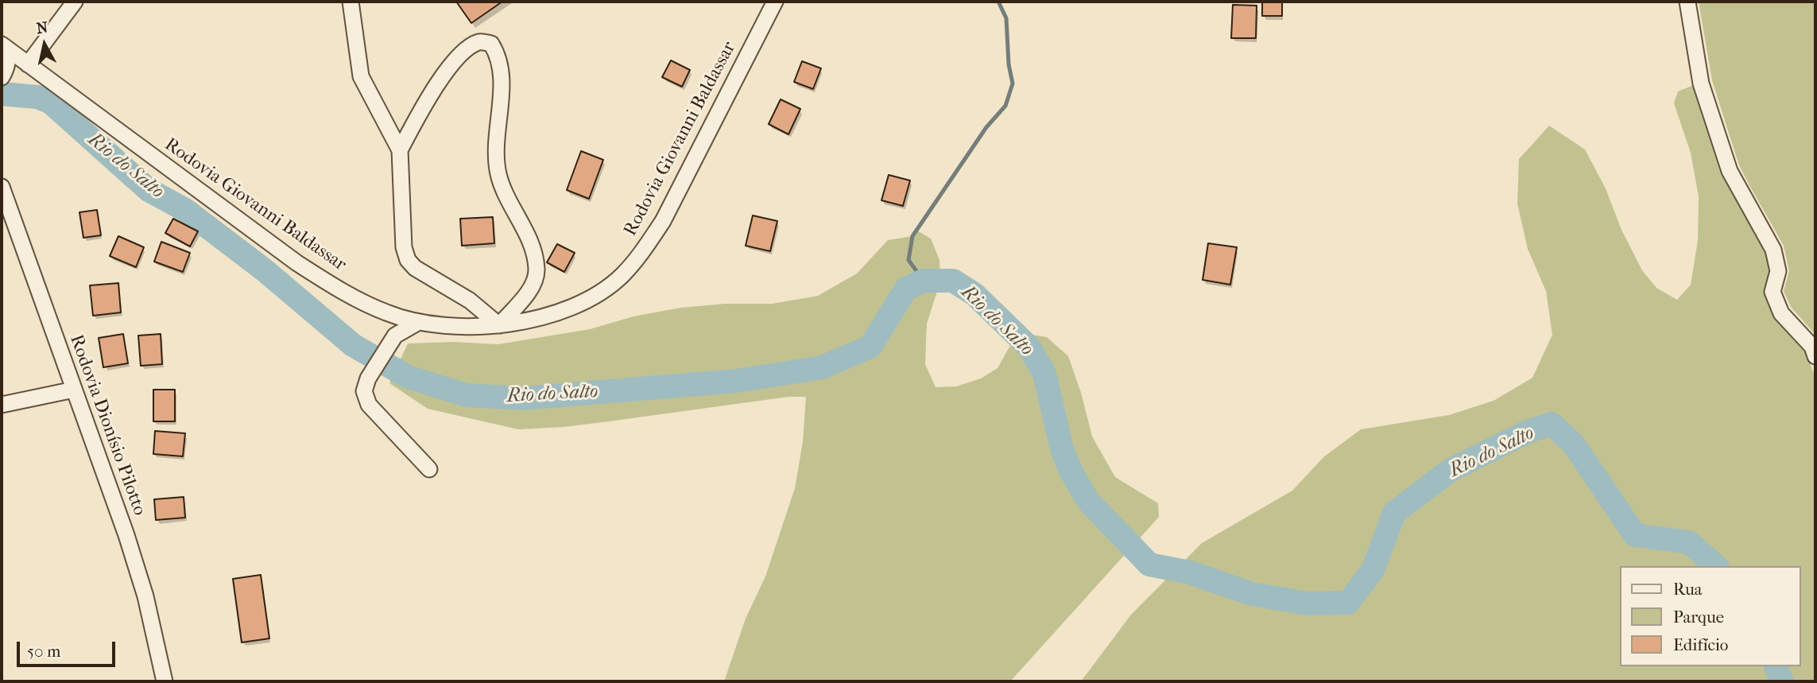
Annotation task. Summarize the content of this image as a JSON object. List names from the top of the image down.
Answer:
{
  "streets": {
    "street": ["Rodovia Giovanni Baldassar", "Rodovia Dionísio Pilotto"]
  },
  "water": ["Rio do Salto"],
  "legend": ["Rua", "Parque", "Edifício"],
  "scale_bar": "50 m",
  "north": "top"
}
